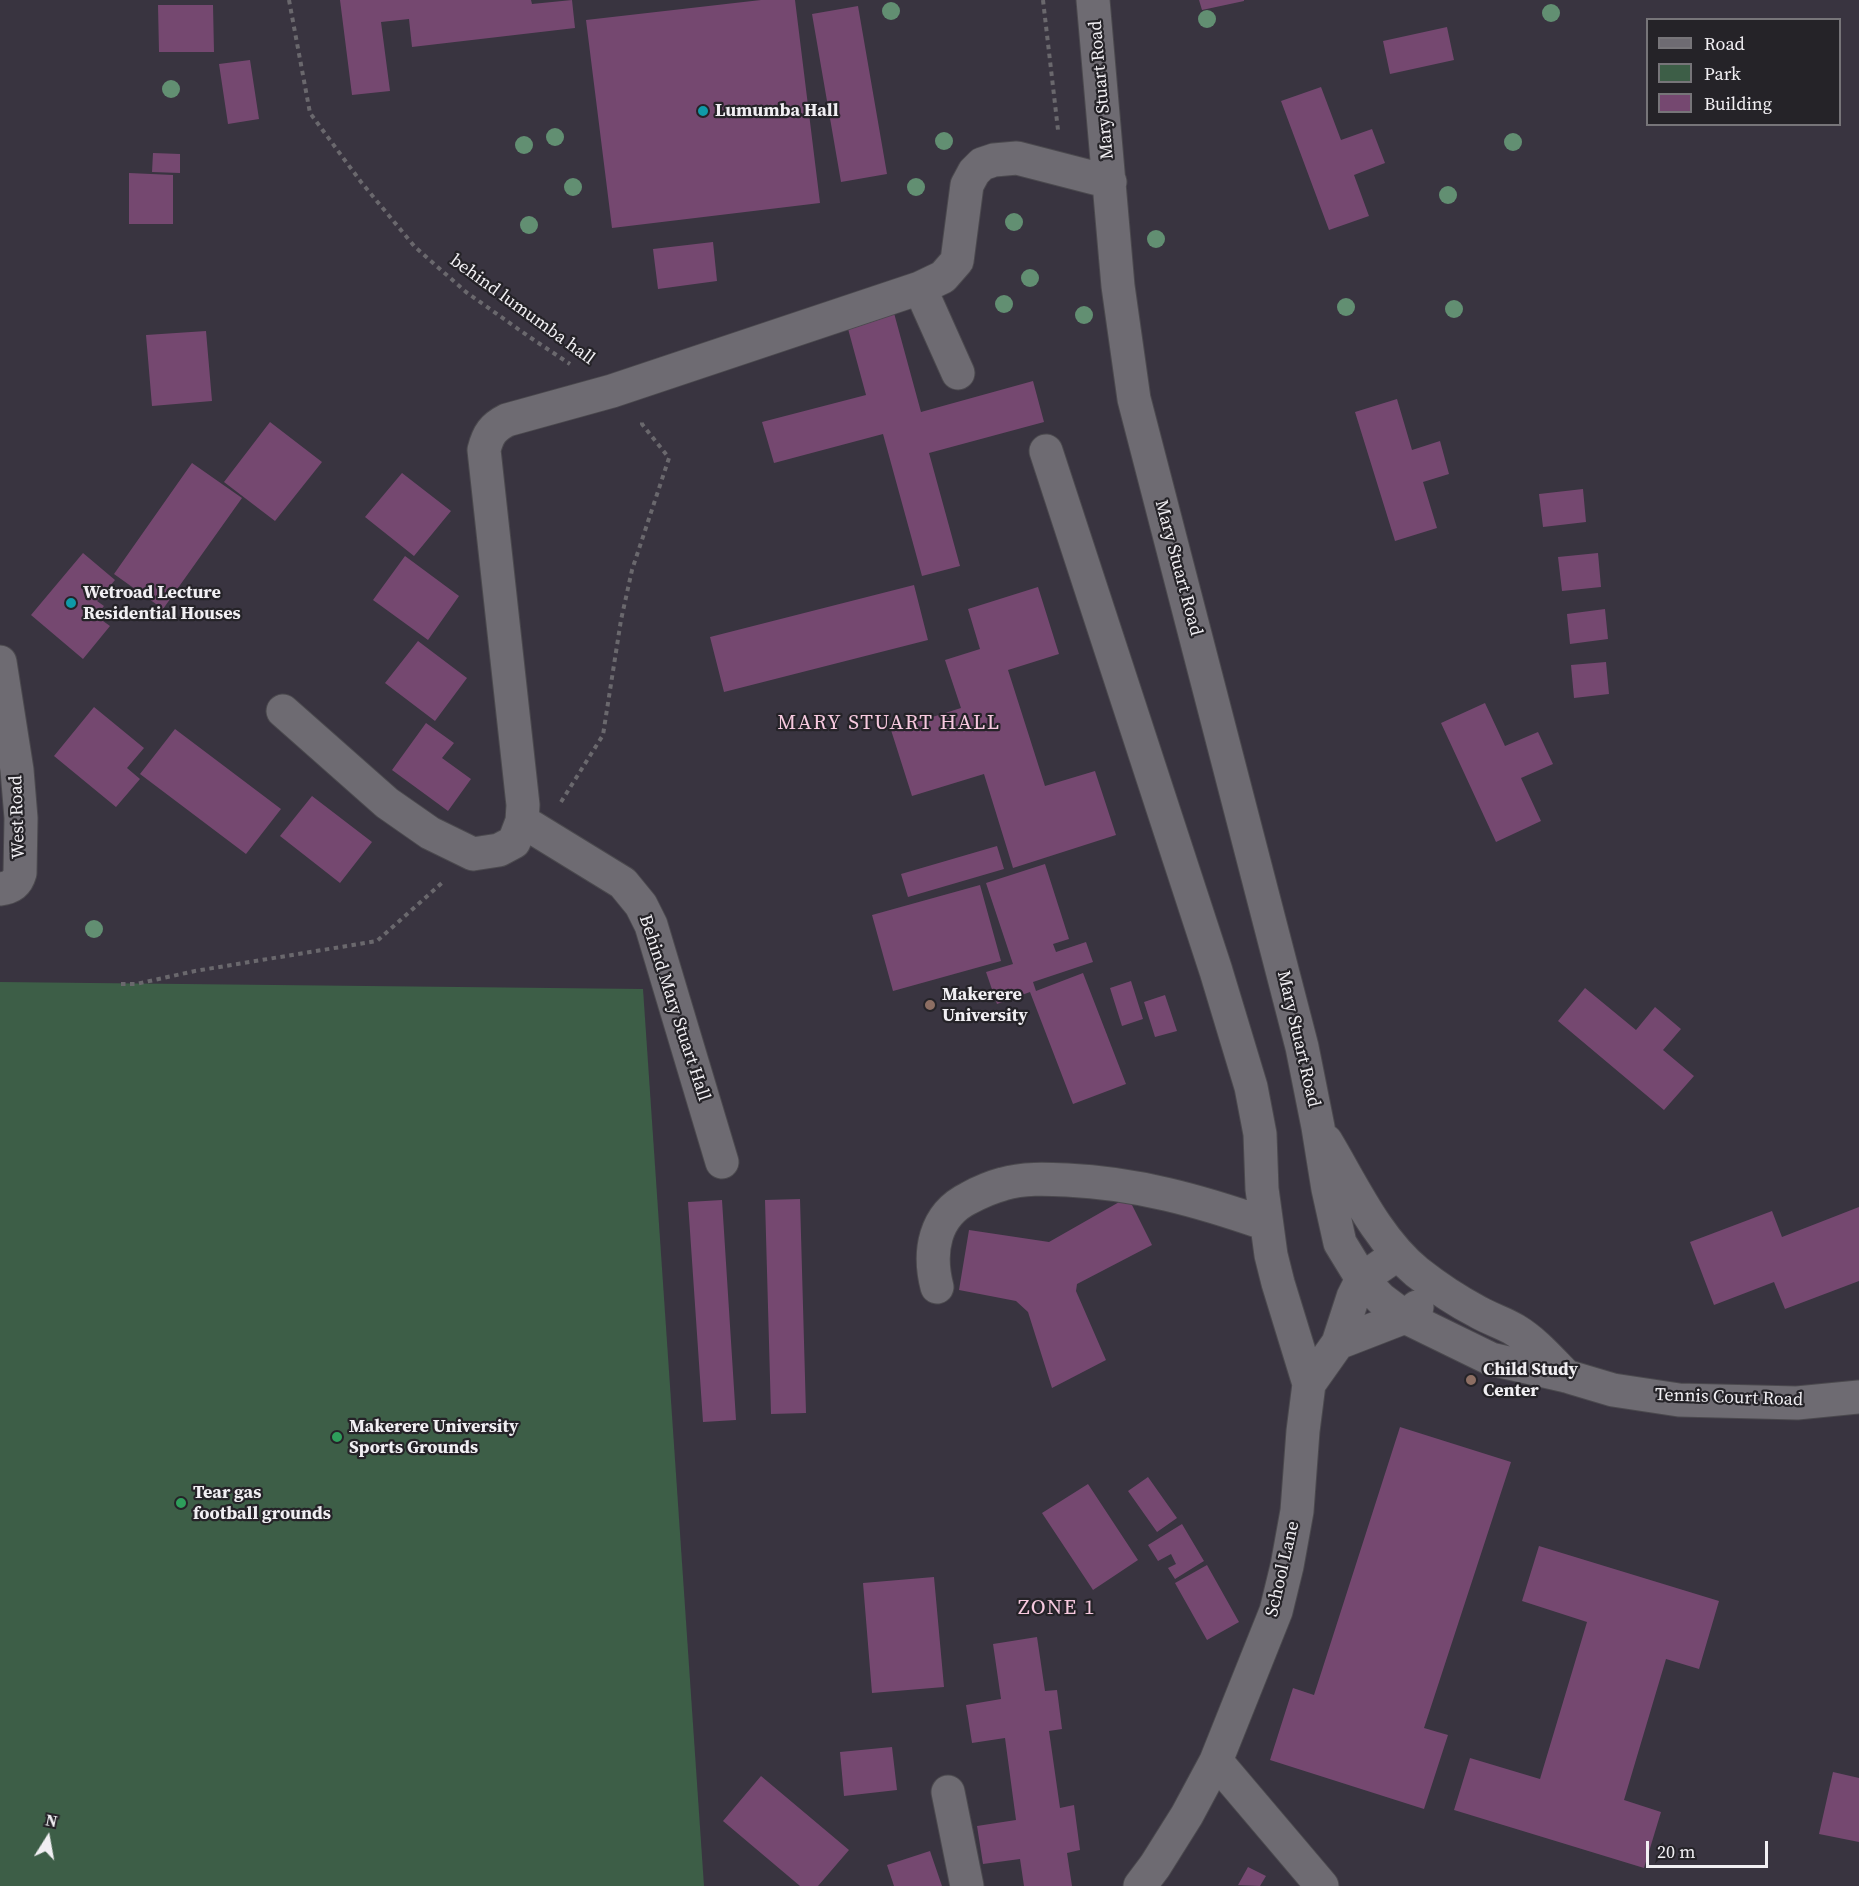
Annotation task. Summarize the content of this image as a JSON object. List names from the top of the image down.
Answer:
{
  "streets": {
    "lane": [
      "Mary Stuart Road",
      "West Road",
      "Behind Mary Stuart Hall",
      "Tennis Court Road",
      "School Lane"
    ],
    "path": ["behind lumumba hall"]
  },
  "crossings": [
    ["Mary Stuart Road", "Tennis Court Road"],
    ["Tennis Court Road", "School Lane"]
  ],
  "districts": ["MARY STUART HALL", "ZONE 1"],
  "places": [
    "Lumumba Hall",
    "Wetroad Lecture Residential Houses",
    "Makerere University",
    "Child Study Center",
    "Makerere University Sports Grounds",
    "Tear gas football grounds"
  ],
  "legend": ["Road", "Park", "Building"],
  "scale_bar": "20 m",
  "north": "top"
}
